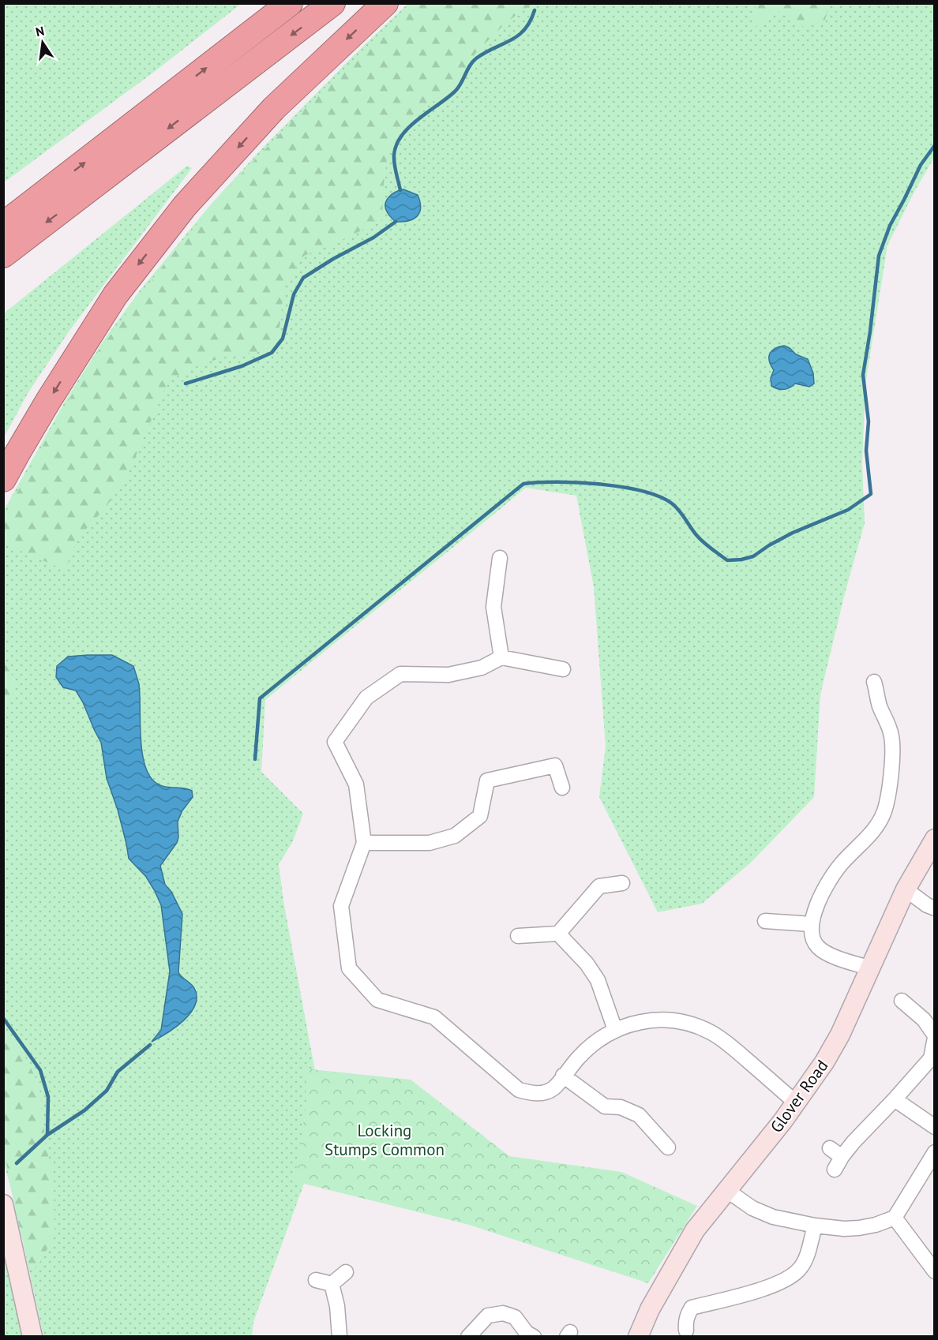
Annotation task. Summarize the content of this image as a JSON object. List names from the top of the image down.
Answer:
{
  "streets": {
    "street": ["Glover Road"]
  },
  "parks": ["Locking Stumps Common"],
  "north": "top"
}
